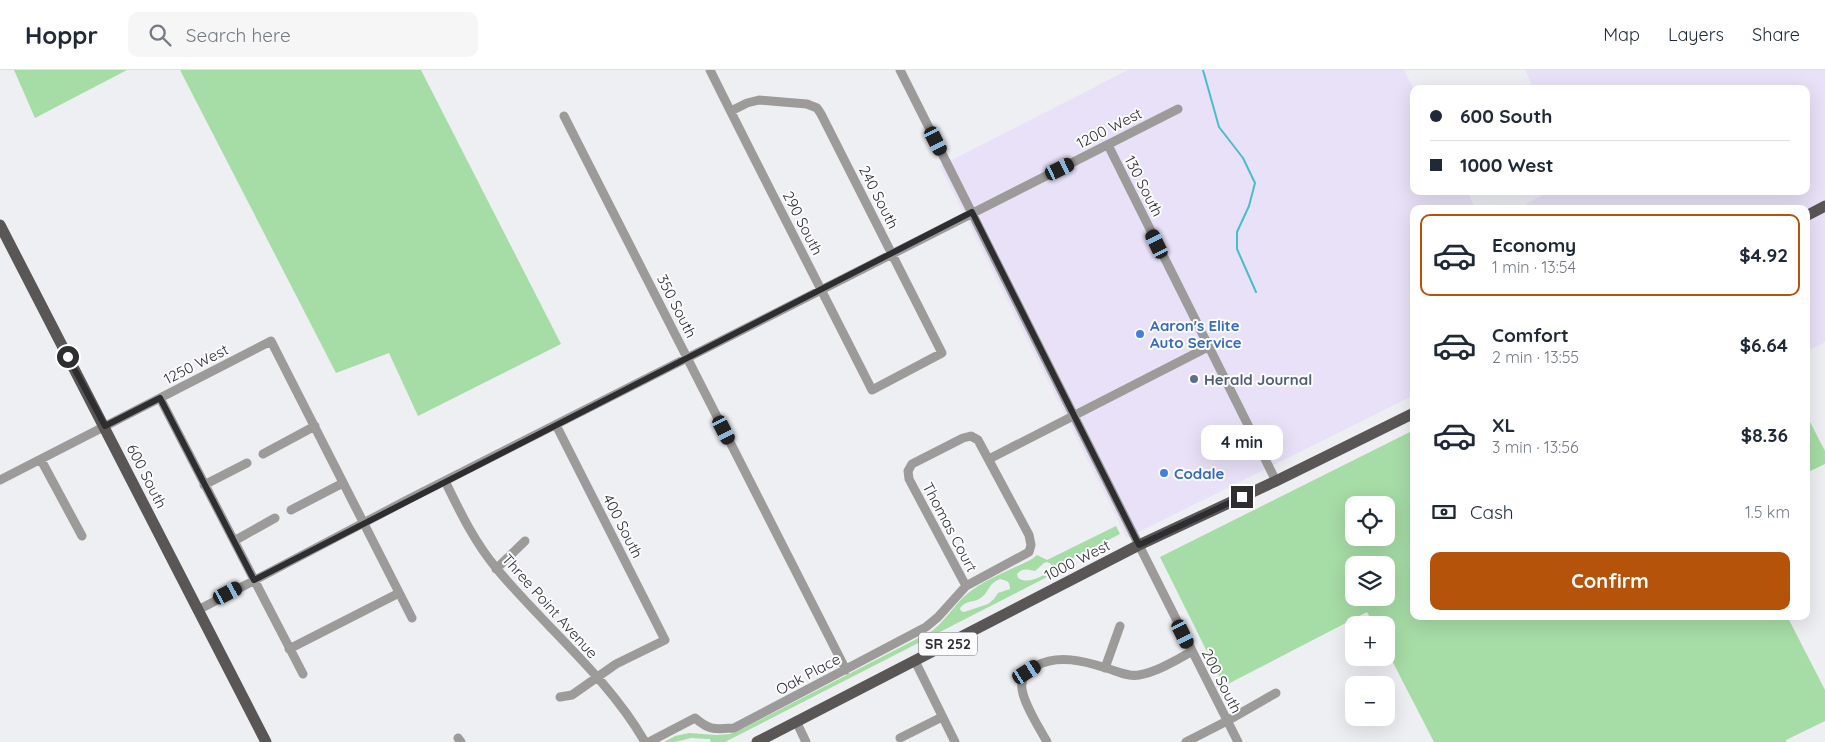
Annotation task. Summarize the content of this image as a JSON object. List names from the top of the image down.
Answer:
{
  "streets": {
    "main road": ["600 South", "1000 West", "SR 252"],
    "street": [
      "1200 West",
      "130 South",
      "240 South",
      "290 South",
      "350 South",
      "1250 West",
      "400 South",
      "Thomas Court",
      "Three Point Avenue",
      "Oak Place",
      "200 South"
    ]
  },
  "crossings": [
    ["1200 West", "130 South"],
    ["1200 West", "240 South"],
    ["1200 West", "290 South"],
    ["1200 West", "350 South"],
    ["1200 West", "600 South"],
    ["1200 West", "400 South"],
    ["1200 West", "Three Point Avenue"],
    ["1200 West", "200 South"],
    ["130 South", "1000 West"],
    ["240 South", "290 South"],
    ["350 South", "Oak Place"],
    ["1250 West", "600 South"],
    ["400 South", "Three Point Avenue"],
    ["Thomas Court", "Oak Place"],
    ["1000 West", "200 South"]
  ],
  "places": ["Aaron's Elite Auto Service", "Herald Journal", "Codale"],
  "page": {
    "header": "Hoppr",
    "search": "Search here",
    "nav": ["Map", "Layers", "Share"],
    "banner": ["600 South", "1000 West"],
    "list": [
      {
        "name": "Economy",
        "note": "1 min · 13:54",
        "value": "$4.92"
      },
      {
        "name": "Comfort",
        "note": "2 min · 13:55",
        "value": "$6.64"
      },
      {
        "name": "XL",
        "note": "3 min · 13:56",
        "value": "$8.36"
      }
    ],
    "bubble": "4 min",
    "pay": ["Cash", "1.5 km"],
    "map_buttons": ["+", "−"],
    "buttons": "Confirm"
  }
}
